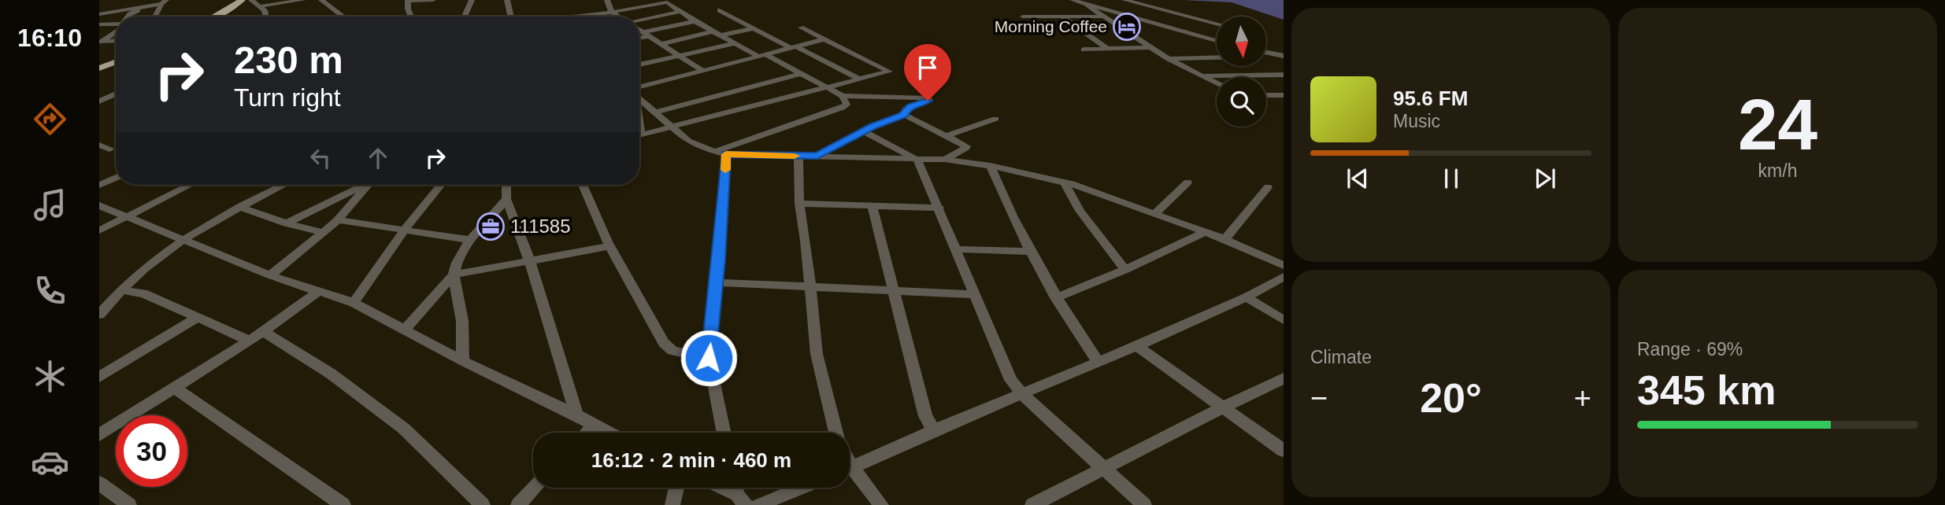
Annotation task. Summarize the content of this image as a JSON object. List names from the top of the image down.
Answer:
{
  "places": {
    "hotel": ["Morning Coffee"],
    "office": ["111585"]
  },
  "north": "bottom",
  "page": {
    "tabs": "16:10",
    "tile": [
      ["24", "km/h"],
      "Climate",
      ["Range · 69%", "345 km"]
    ],
    "turn": ["230 m", "Turn right"],
    "song": ["95.6 FM", "Music"],
    "heat": ["−", "20°", "+"],
    "limit": "30",
    "trip": "16:12 · 2 min · 460 m"
  }
}
